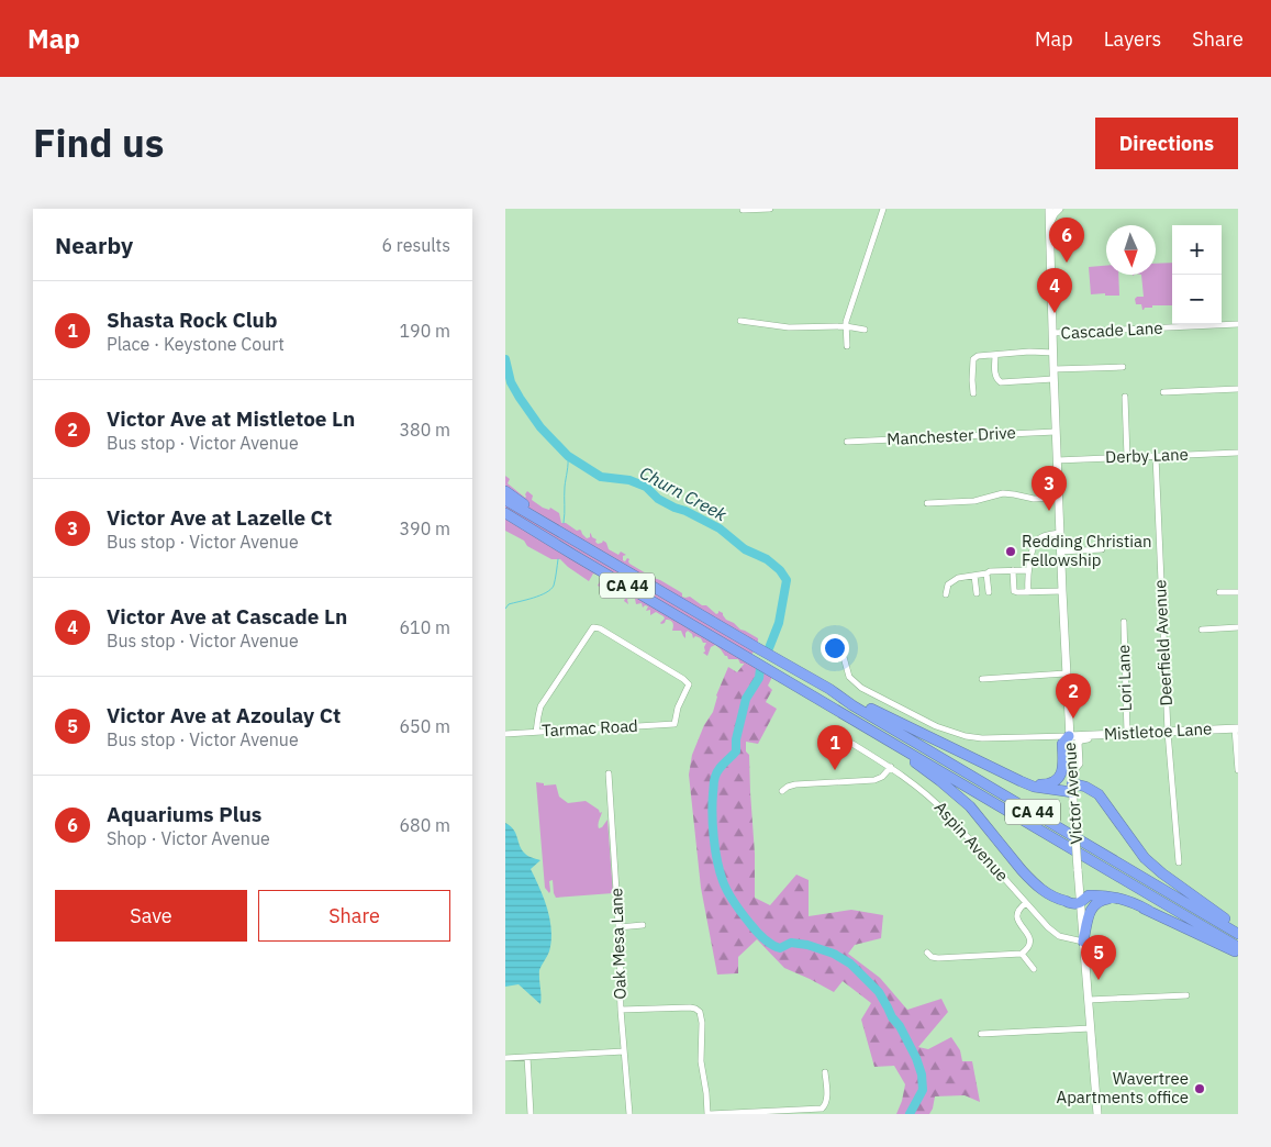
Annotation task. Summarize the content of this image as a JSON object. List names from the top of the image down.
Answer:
{
  "streets": {
    "highway": ["CA 44"],
    "main road": ["Mistletoe Lane", "Victor Avenue"],
    "street": [
      "Cascade Lane",
      "Manchester Drive",
      "Derby Lane",
      "Deerfield Avenue",
      "Lori Lane",
      "Tarmac Road",
      "Aspin Avenue",
      "Oak Mesa Lane"
    ]
  },
  "crossings": [
    ["Cascade Lane", "Victor Avenue"],
    ["Manchester Drive", "Victor Avenue"],
    ["Derby Lane", "Deerfield Avenue"],
    ["Derby Lane", "Victor Avenue"],
    ["Deerfield Avenue", "Mistletoe Lane"],
    ["Lori Lane", "Mistletoe Lane"],
    ["Mistletoe Lane", "Victor Avenue"],
    ["Victor Avenue", "Aspin Avenue"]
  ],
  "water": ["Churn Creek"],
  "places": ["Redding Christian Fellowship", "Wavertree Apartments office"],
  "north": "bottom",
  "page": {
    "header": "Map",
    "nav": ["Map", "Layers", "Share"],
    "title": "Find us",
    "buttons": [
      "Directions",
      ["Save", "Share"]
    ],
    "heading": ["Nearby", "6 results"],
    "pins": [
      "6",
      "4",
      "3",
      "2",
      "1",
      "5"
    ],
    "map_buttons": ["+", "−"],
    "list": [
      {
        "mark": "1",
        "name": "Shasta Rock Club",
        "note": "Place · Keystone Court",
        "value": "190 m"
      },
      {
        "mark": "2",
        "name": "Victor Ave at Mistletoe Ln",
        "note": "Bus stop · Victor Avenue",
        "value": "380 m"
      },
      {
        "mark": "3",
        "name": "Victor Ave at Lazelle Ct",
        "note": "Bus stop · Victor Avenue",
        "value": "390 m"
      },
      {
        "mark": "4",
        "name": "Victor Ave at Cascade Ln",
        "note": "Bus stop · Victor Avenue",
        "value": "610 m"
      },
      {
        "mark": "5",
        "name": "Victor Ave at Azoulay Ct",
        "note": "Bus stop · Victor Avenue",
        "value": "650 m"
      },
      {
        "mark": "6",
        "name": "Aquariums Plus",
        "note": "Shop · Victor Avenue",
        "value": "680 m"
      }
    ]
  }
}
